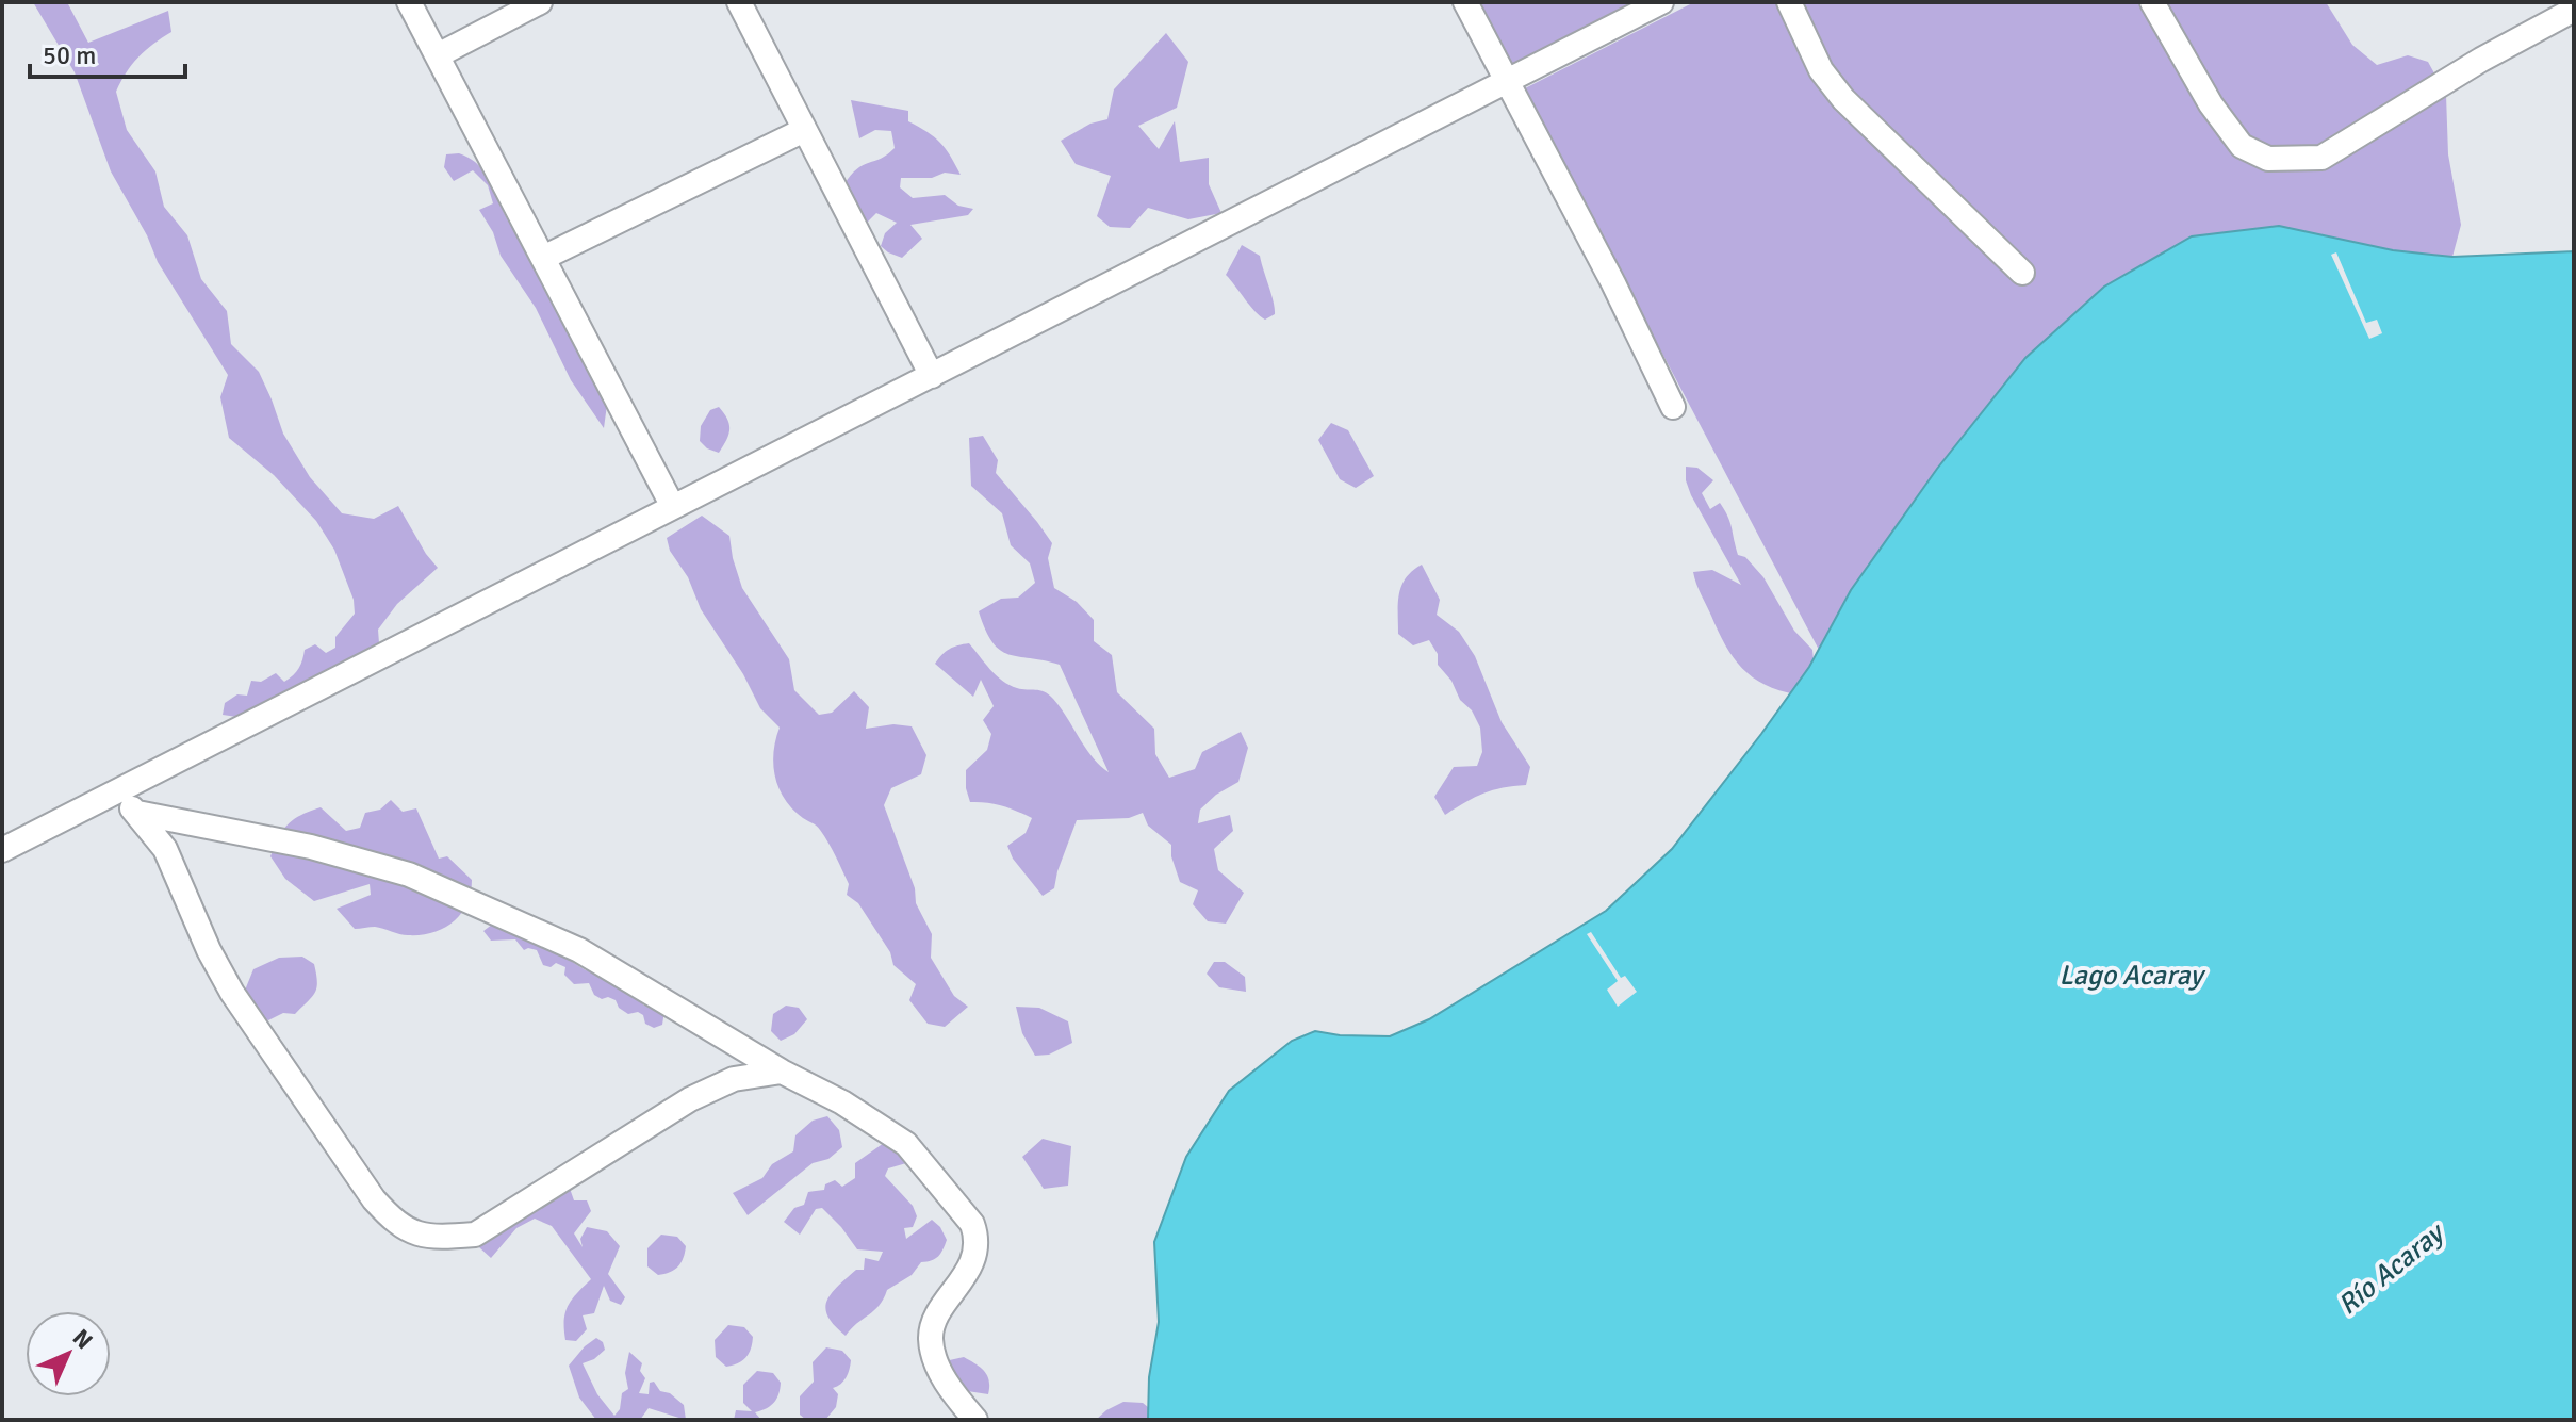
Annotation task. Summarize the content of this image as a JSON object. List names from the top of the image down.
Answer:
{
  "water": ["Lago Acaray", "Río Acaray"],
  "scale_bar": "50 m",
  "north": "top right"
}
